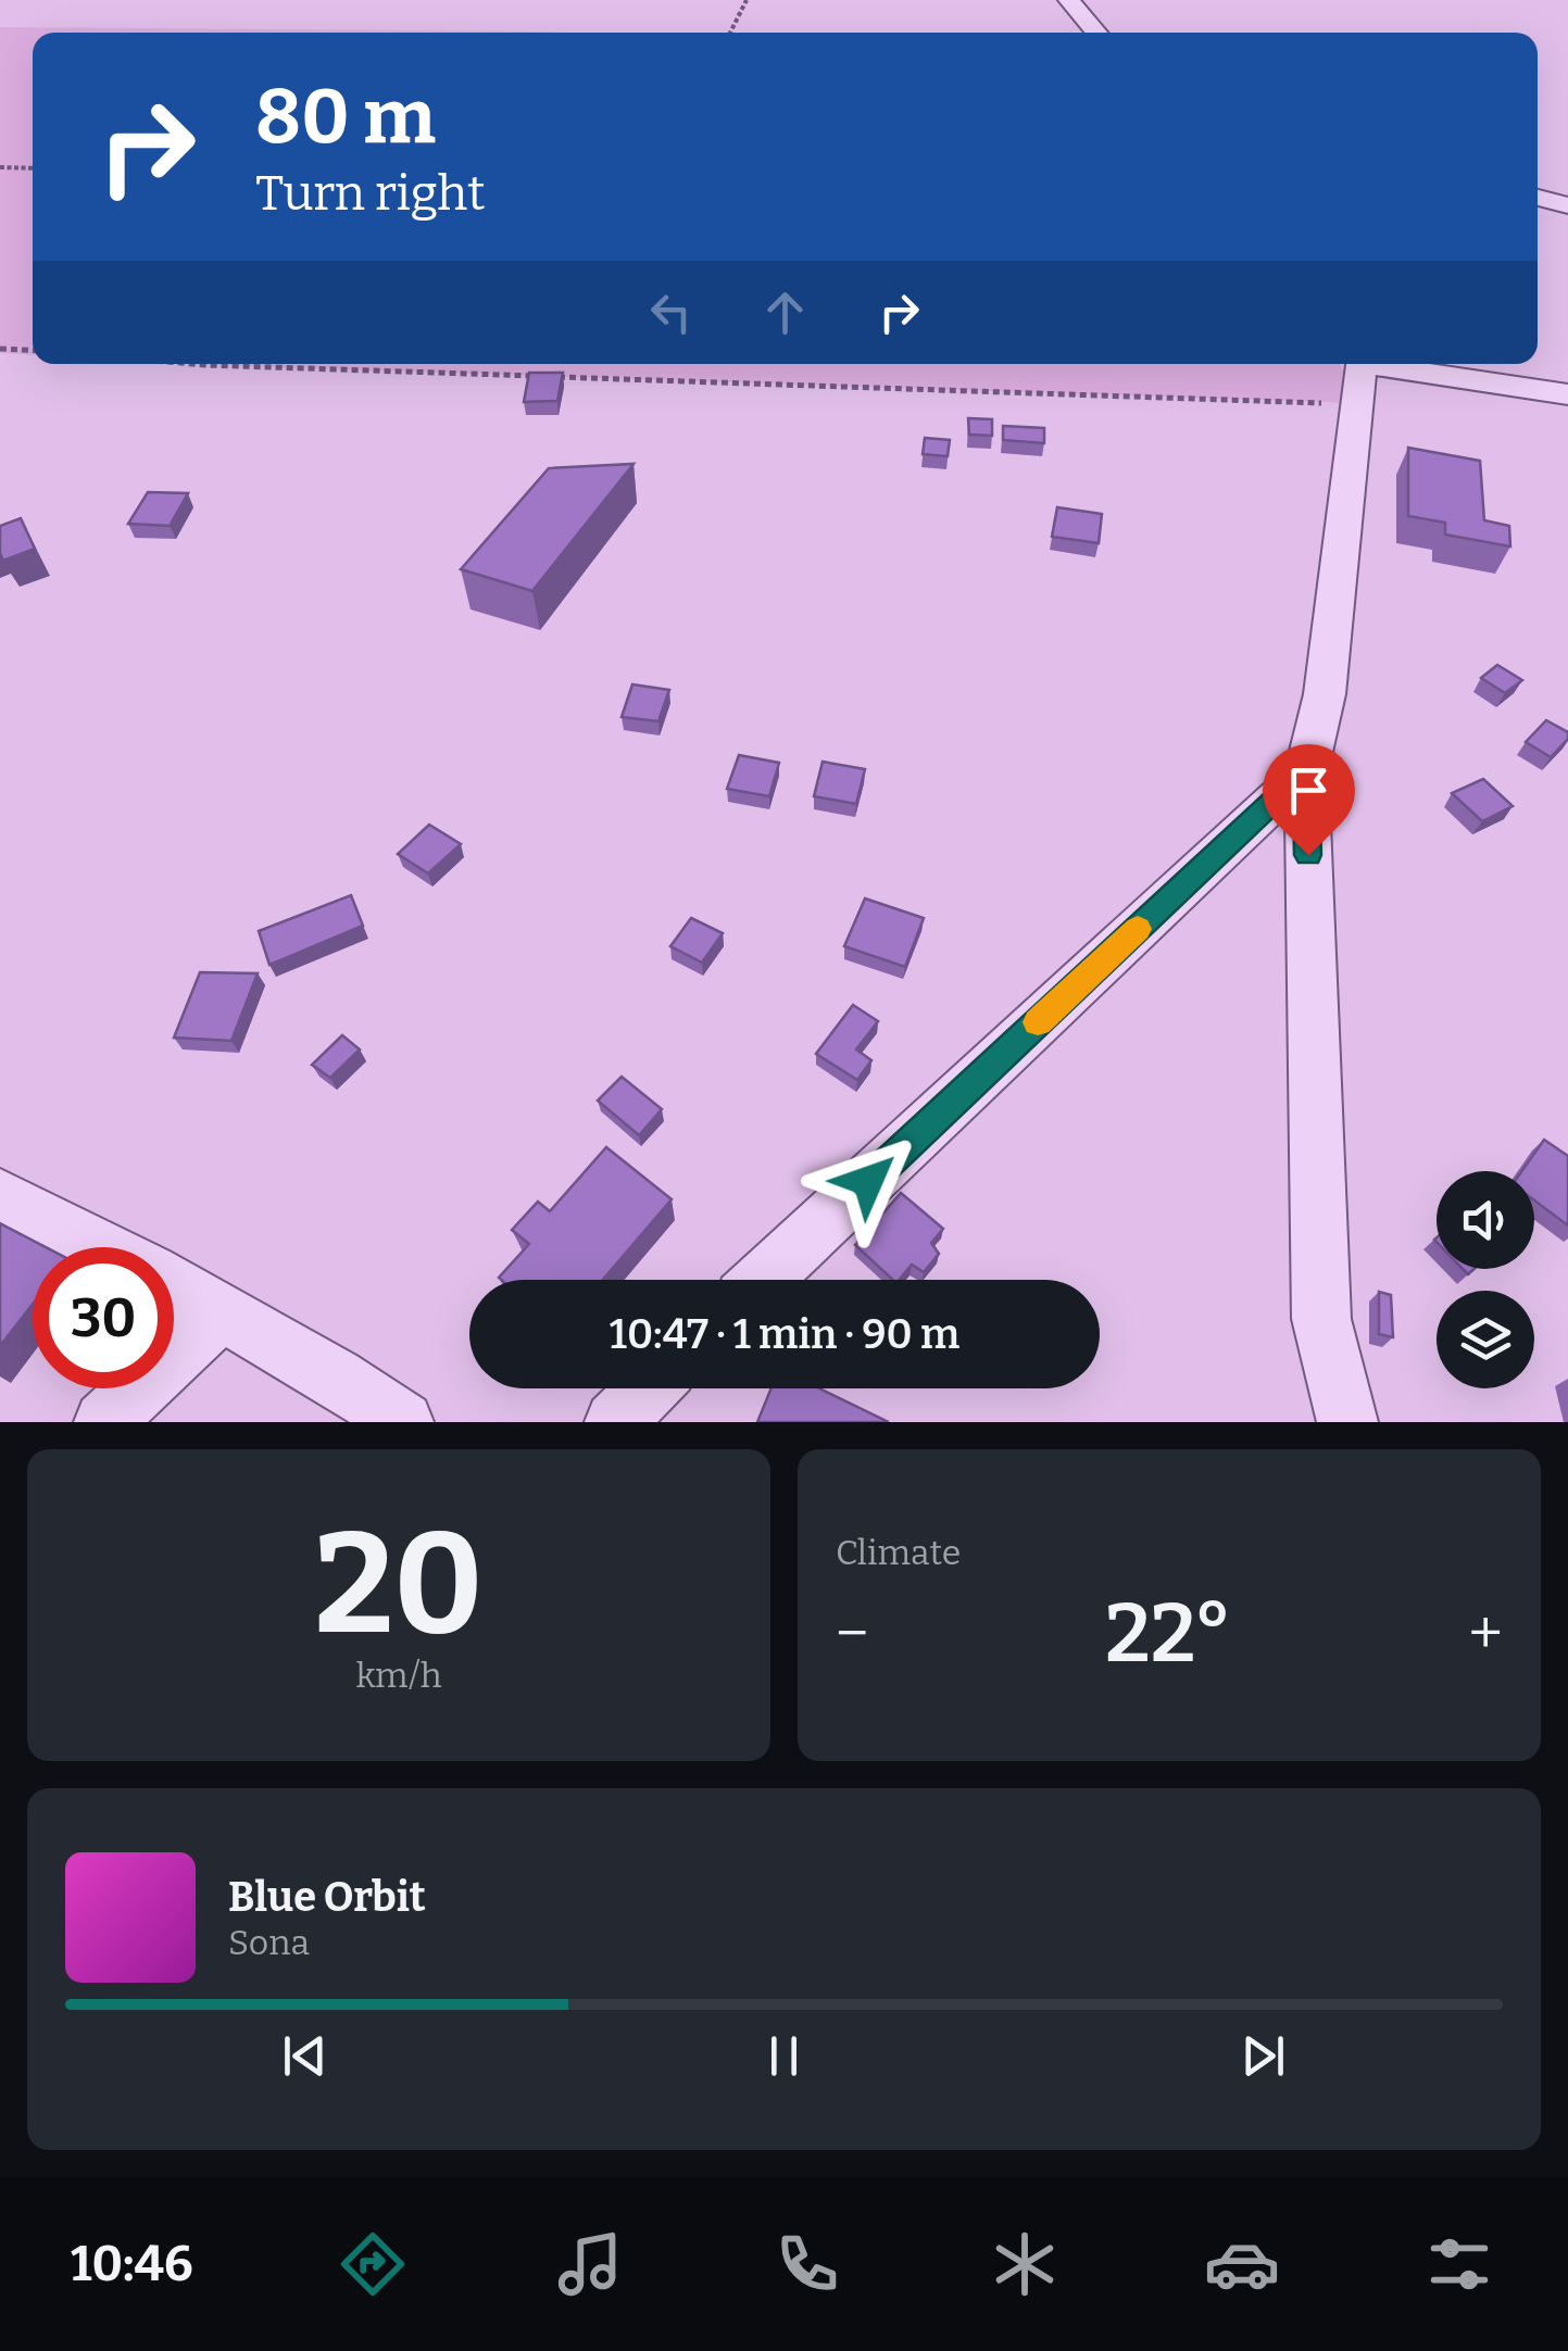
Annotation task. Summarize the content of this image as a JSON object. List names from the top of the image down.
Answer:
{
  "page": {
    "turn": ["80 m", "Turn right"],
    "limit": "30",
    "trip": "10:47 · 1 min · 90 m",
    "tile": [
      ["20", "km/h"],
      "Climate"
    ],
    "heat": ["−", "22°", "+"],
    "song": ["Blue Orbit", "Sona"],
    "tabs": "10:46"
  }
}
